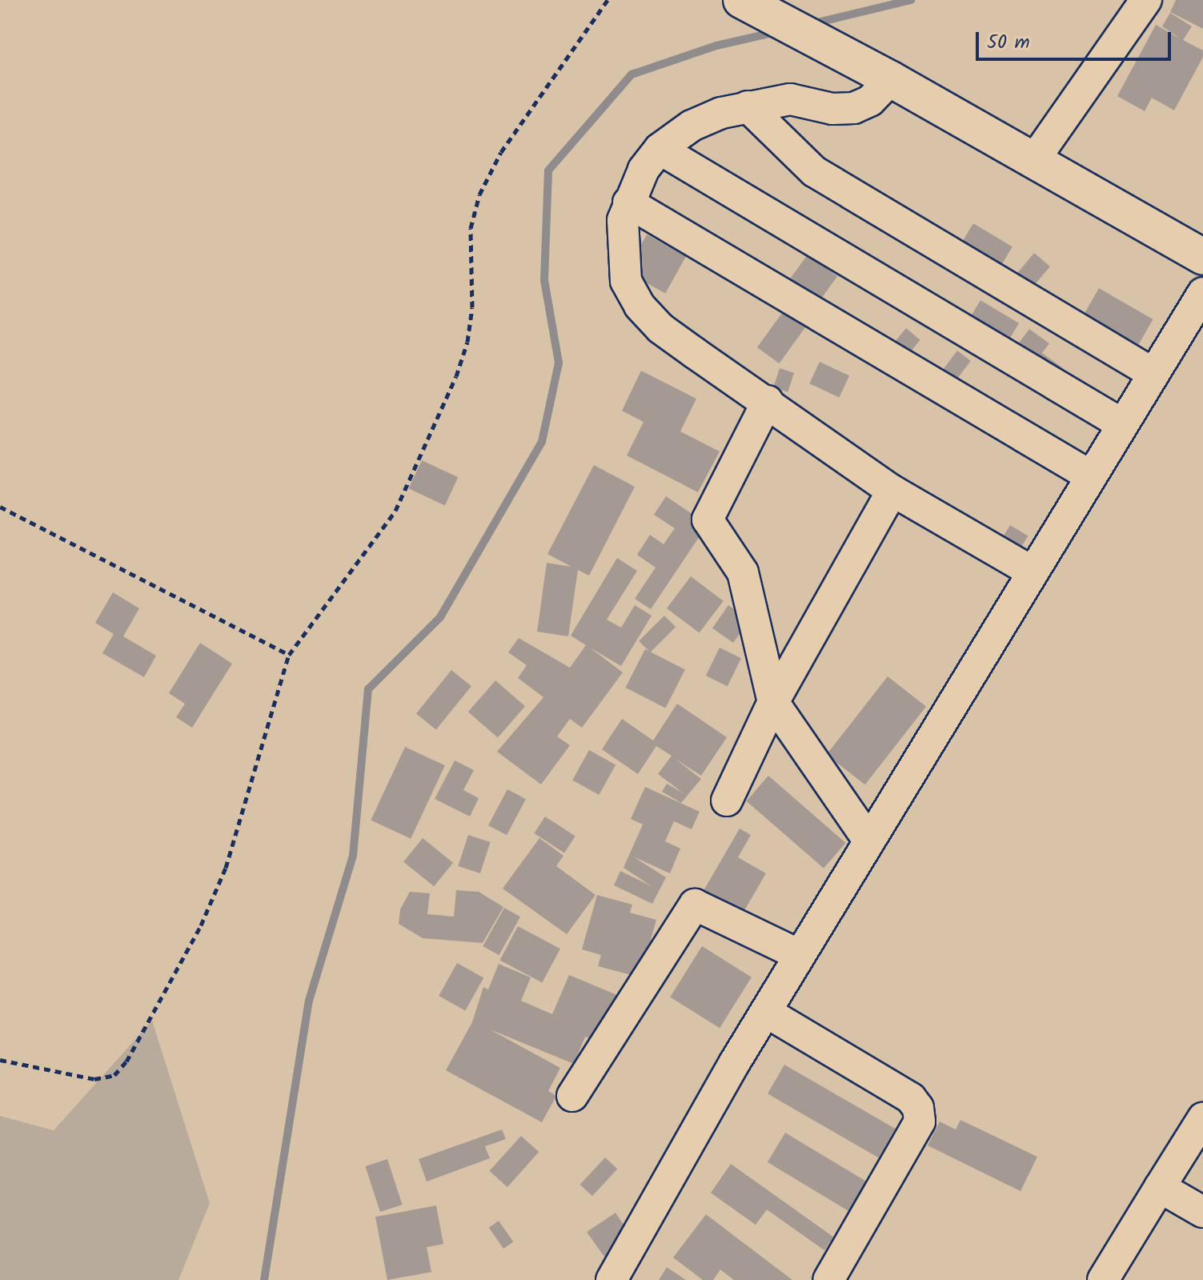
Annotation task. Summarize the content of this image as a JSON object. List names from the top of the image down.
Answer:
{
  "scale_bar": "50 m"
}
